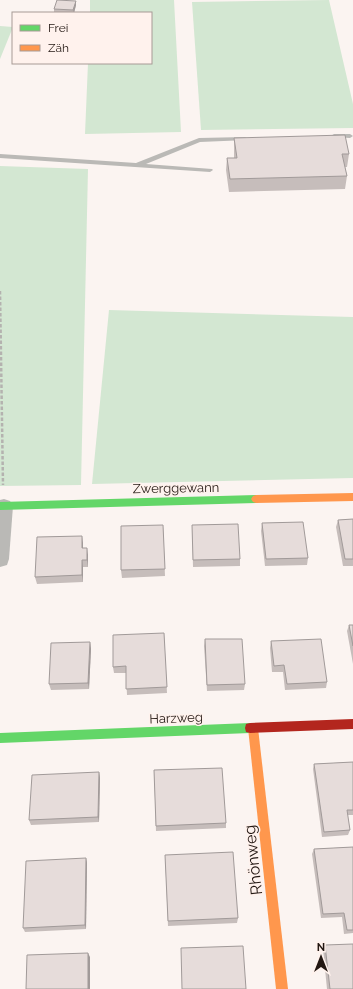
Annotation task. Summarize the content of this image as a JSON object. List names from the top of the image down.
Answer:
{
  "streets": {
    "street": ["Zwerggewann", "Harzweg", "Rhönweg"]
  },
  "crossings": [
    ["Harzweg", "Rhönweg"]
  ],
  "legend": ["Frei", "Zäh"],
  "north": "top"
}
